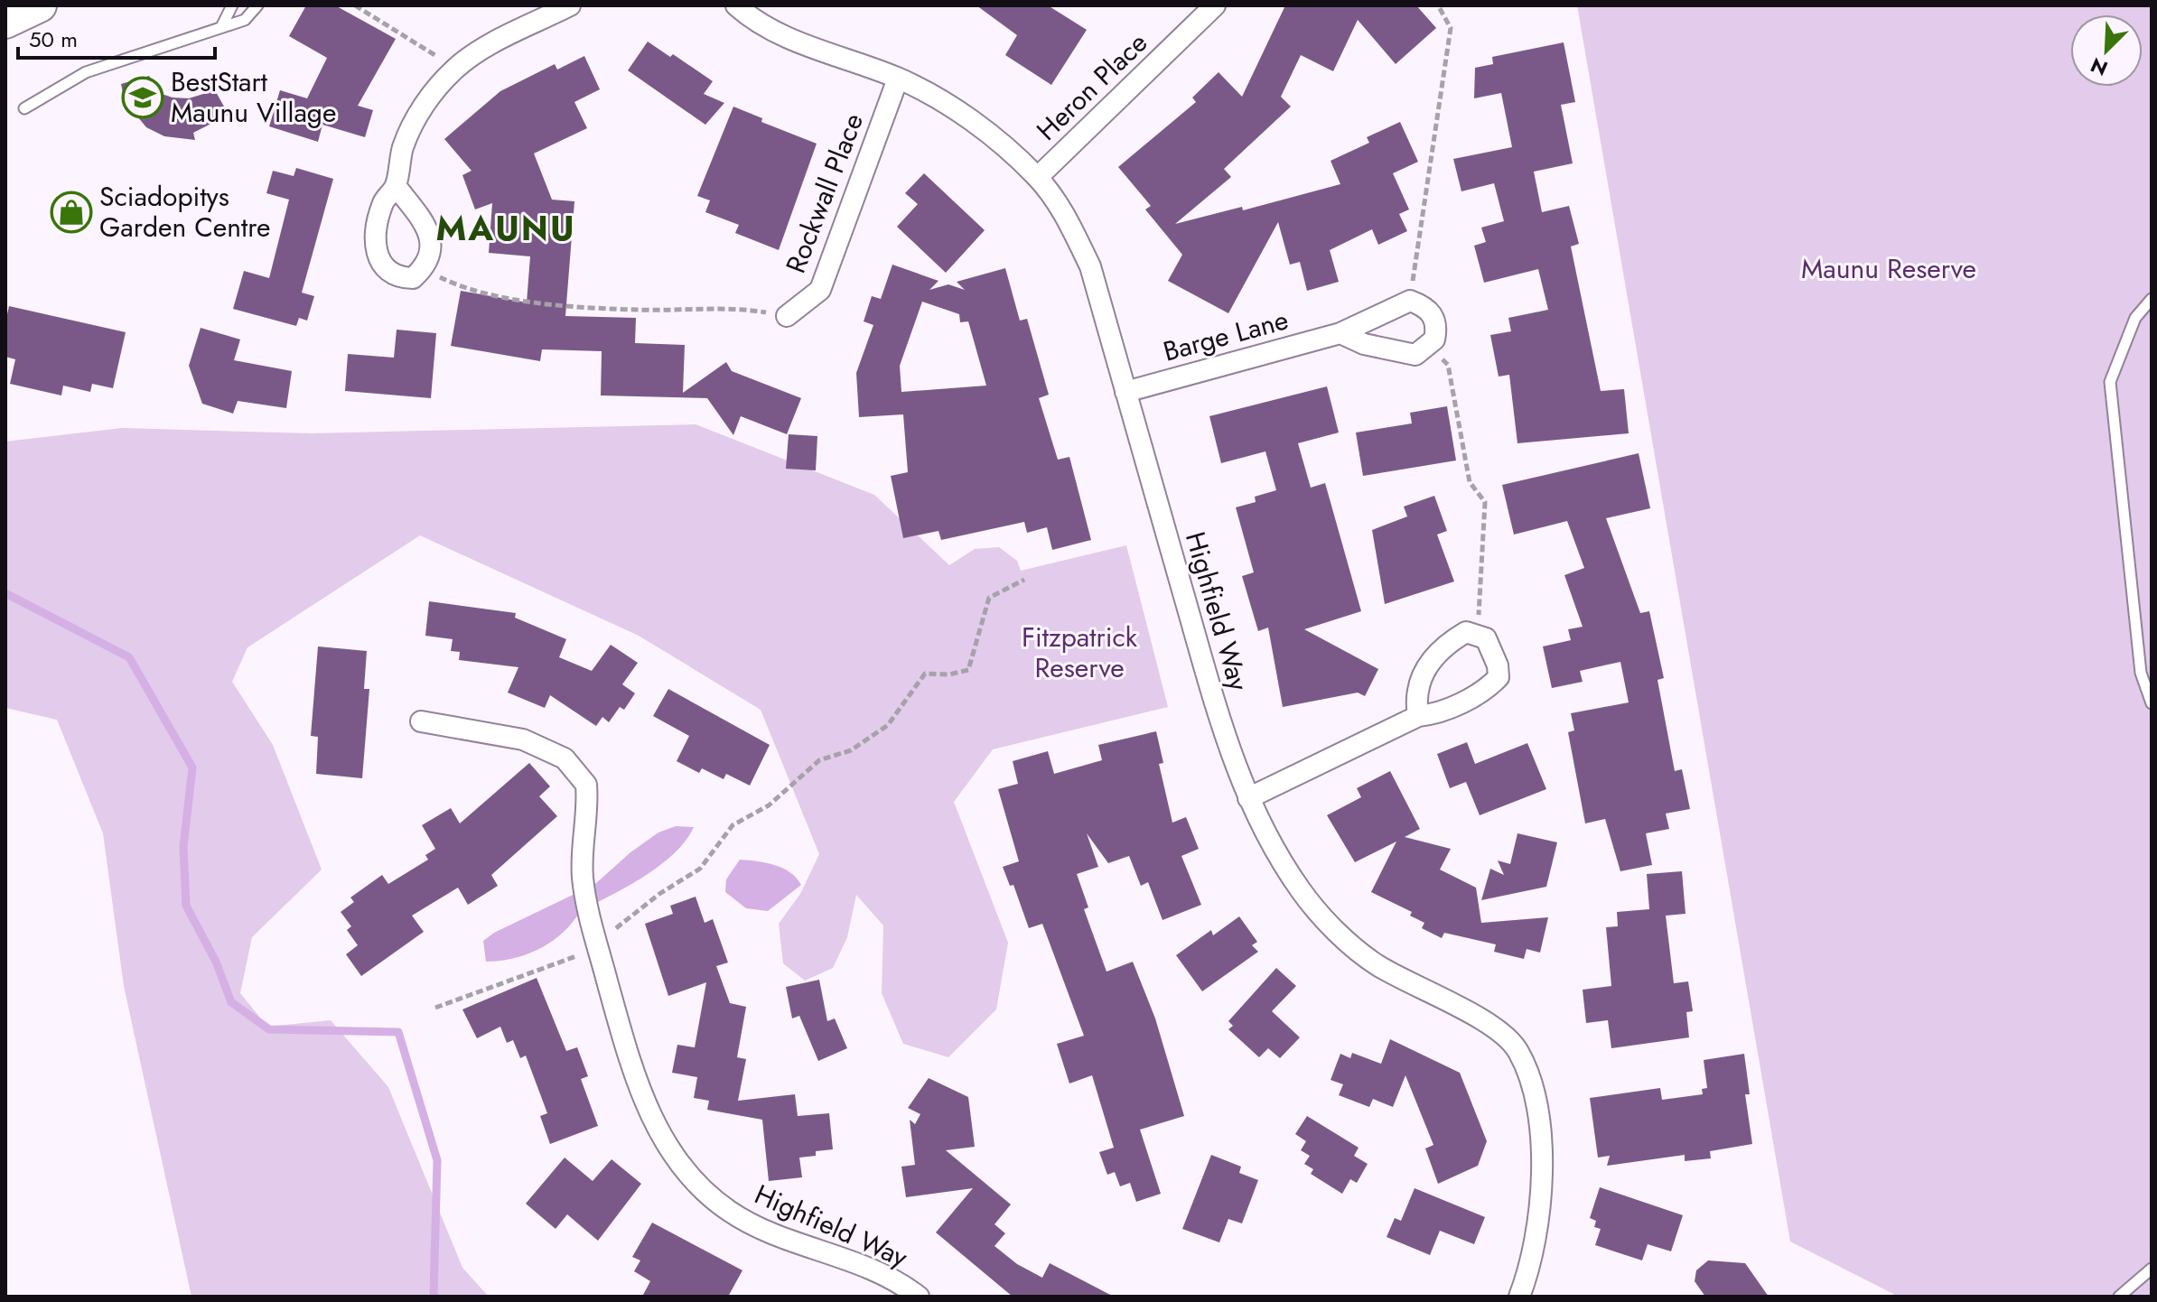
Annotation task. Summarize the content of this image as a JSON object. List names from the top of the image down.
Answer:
{
  "streets": {
    "street": [
      "Heron Place",
      "Rockwall Place",
      "Barge Lane",
      "Highfield Way"
    ]
  },
  "crossings": [
    ["Heron Place", "Highfield Way"],
    ["Rockwall Place", "Highfield Way"],
    ["Barge Lane", "Highfield Way"]
  ],
  "districts": ["MAUNU"],
  "parks": ["Maunu Reserve", "Fitzpatrick Reserve"],
  "places": {
    "school or university": ["BestStart Maunu Village"],
    "shop": ["Sciadopitys Garden Centre"]
  },
  "scale_bar": "50 m",
  "north": "bottom left"
}
